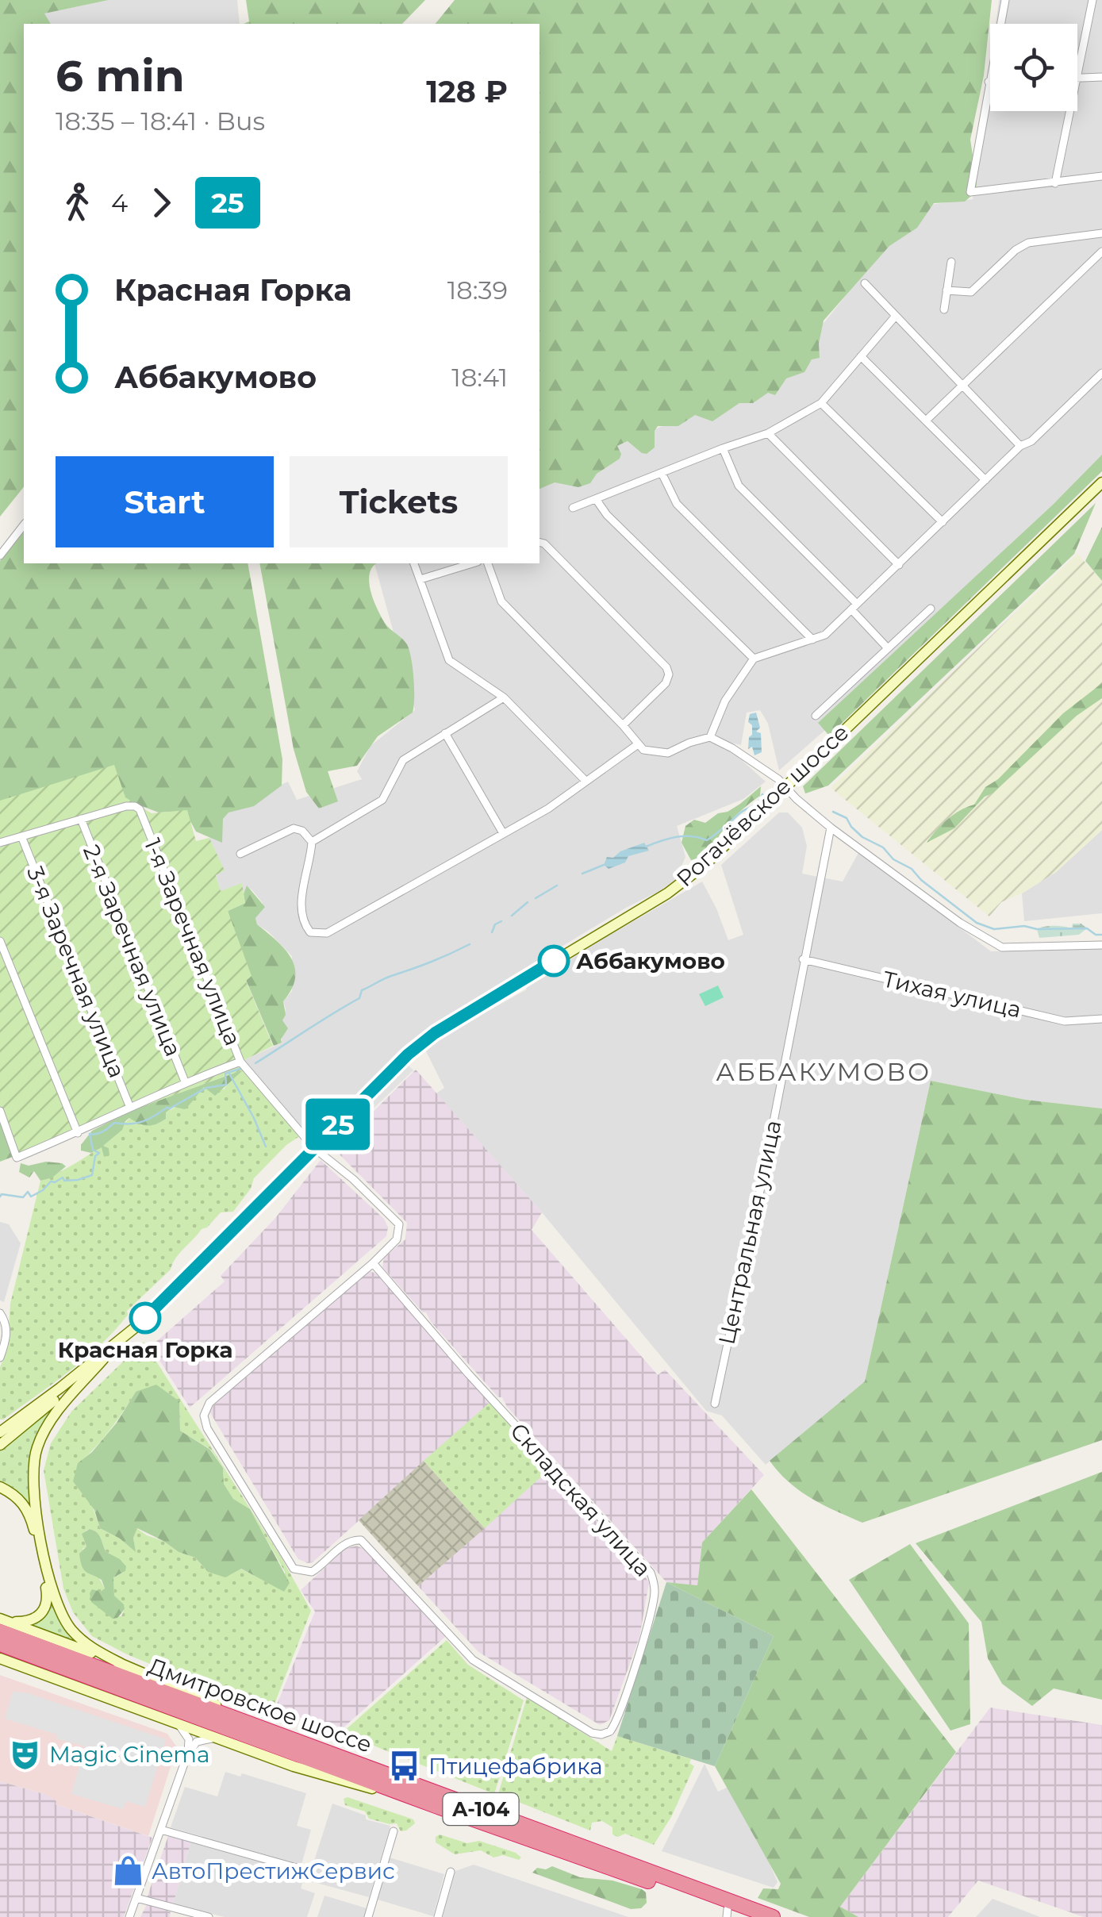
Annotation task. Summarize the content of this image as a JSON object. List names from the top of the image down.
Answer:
{
  "streets": {
    "highway": ["Дмитровское шоссе", "А-104"],
    "main road": ["Рогачёвское шоссе"],
    "street": [
      "1-я Заречная улица",
      "2-я Заречная улица",
      "3-я Заречная улица",
      "Тихая улица",
      "Центральная улица",
      "Складская улица"
    ]
  },
  "crossings": [
    ["Рогачёвское шоссе", "1-я Заречная улица"],
    ["Рогачёвское шоссе", "Складская улица"],
    ["1-я Заречная улица", "2-я Заречная улица"],
    ["1-я Заречная улица", "Складская улица"],
    ["Тихая улица", "Центральная улица"]
  ],
  "districts": ["АББАКУМОВО"],
  "places": {
    "other": ["Аббакумово", "Красная Горка"],
    "theatre": ["Magic Cinema"],
    "bus stop": ["Птицефабрика"],
    "shop": ["АвтоПрестижСервис"]
  },
  "lines": ["bus line 25"],
  "page": {
    "on_map": "25",
    "heading": ["6 min", "18:35 – 18:41 · Bus", "128 ₽"],
    "legs": ["4", "25"],
    "list": [
      {
        "name": "Красная Горка",
        "value": "18:39"
      },
      {
        "name": "Аббакумово",
        "value": "18:41"
      }
    ],
    "buttons": ["Start", "Tickets"]
  }
}
